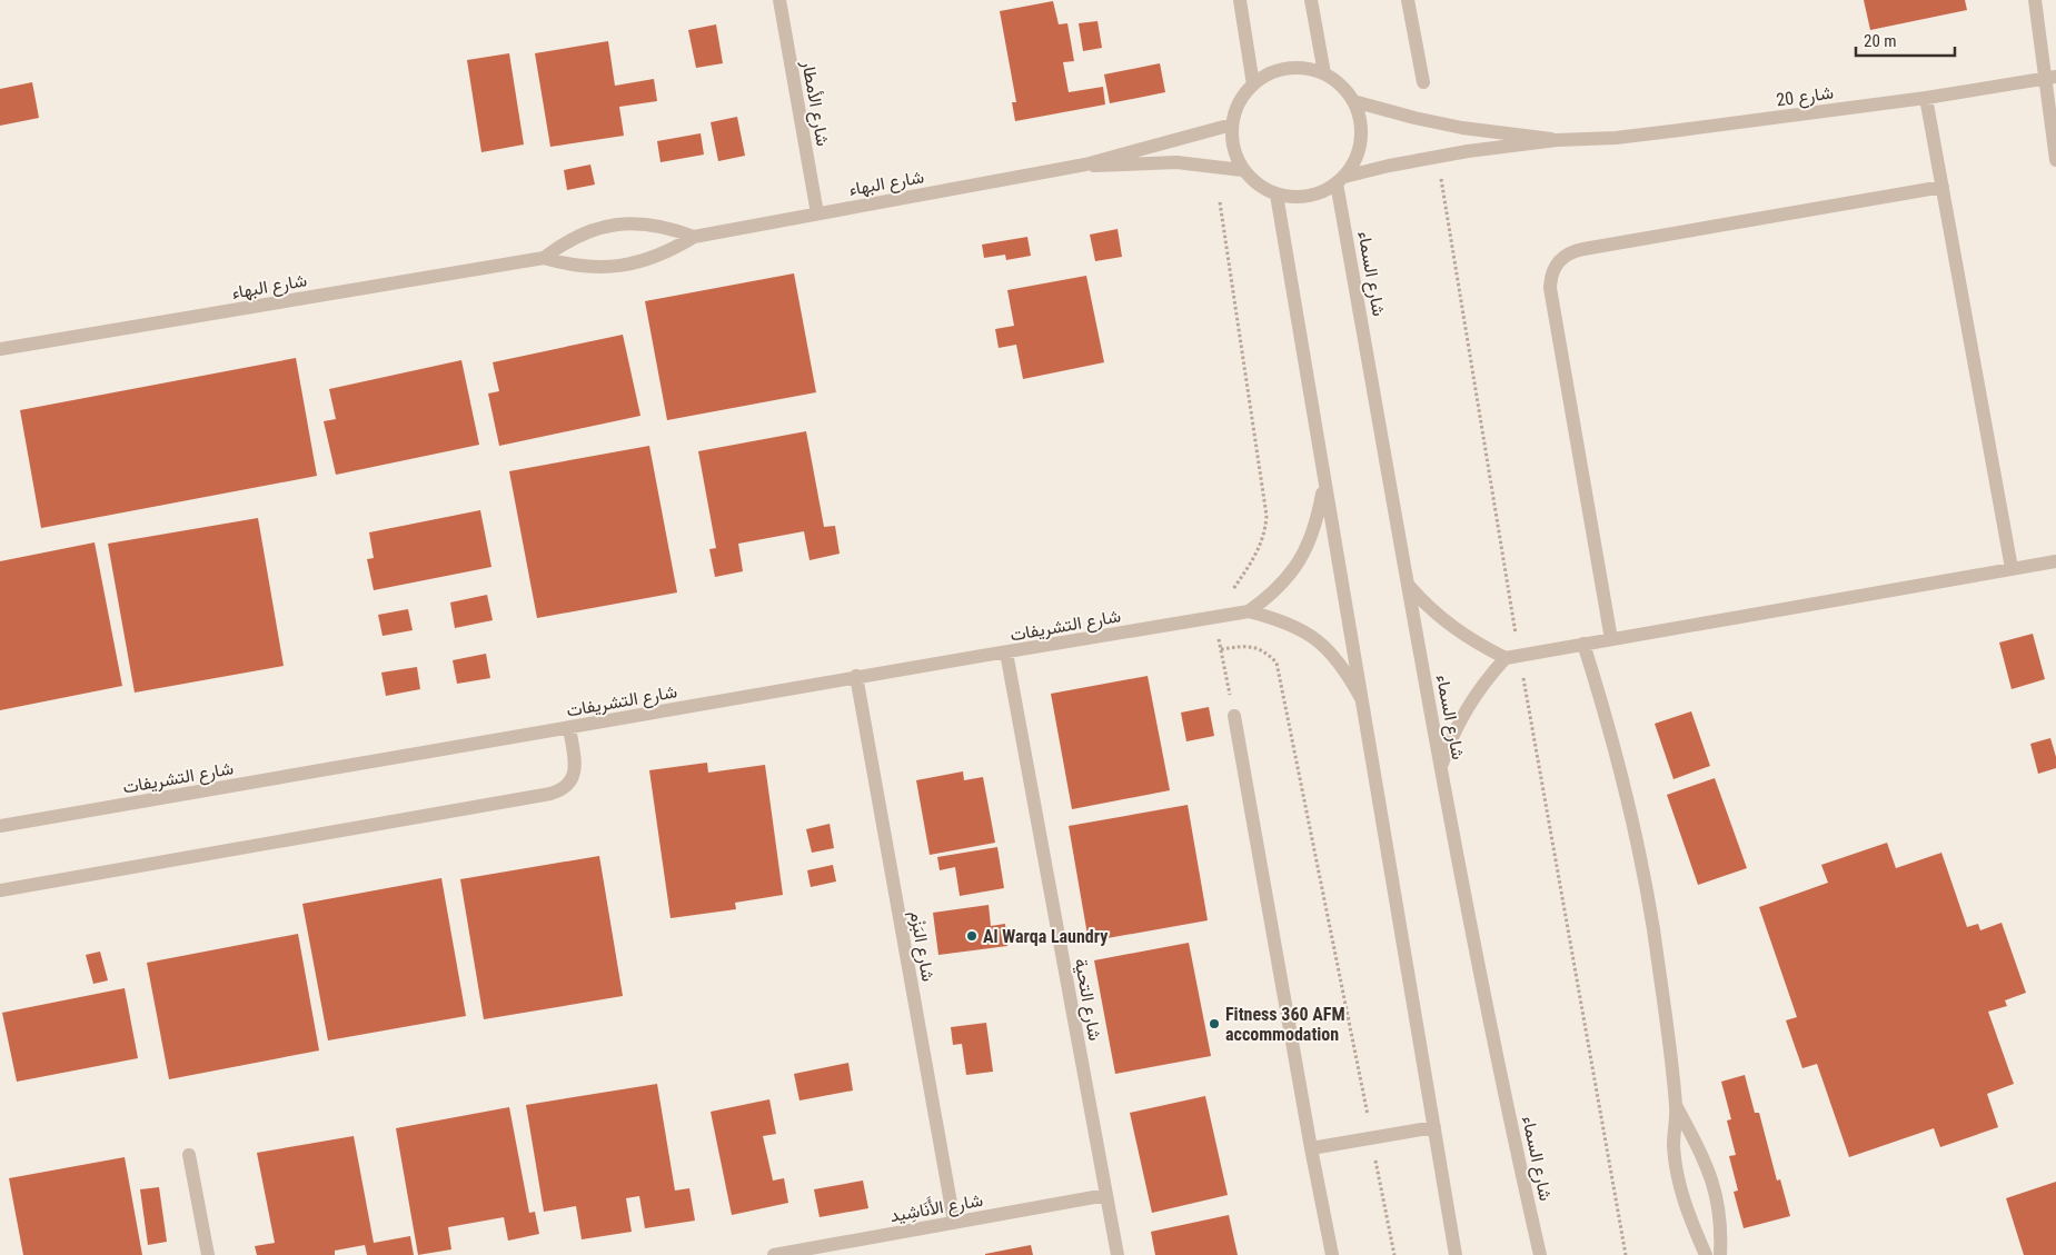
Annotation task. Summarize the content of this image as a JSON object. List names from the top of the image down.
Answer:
{
  "streets": {
    "street": [
      "شارع 20",
      "شارع الأمطار",
      "شارع البهاء",
      "شارع السماء",
      "شارع التشريفات",
      "شارع البَزْم",
      "شارع التحية",
      "شارع الأَنَاشِيد"
    ]
  },
  "crossings": [
    ["شارع 20", "شارع البهاء"],
    ["شارع 20", "شارع السماء"],
    ["شارع الأمطار", "شارع البهاء"],
    ["شارع البهاء", "شارع السماء"],
    ["شارع التشريفات", "شارع البَزْم"],
    ["شارع التشريفات", "شارع التحية"],
    ["شارع البَزْم", "شارع الأَنَاشِيد"],
    ["شارع التحية", "شارع الأَنَاشِيد"]
  ],
  "places": ["Al Warqa Laundry", "Fitness 360 AFM accommodation"],
  "scale_bar": "20 m"
}
